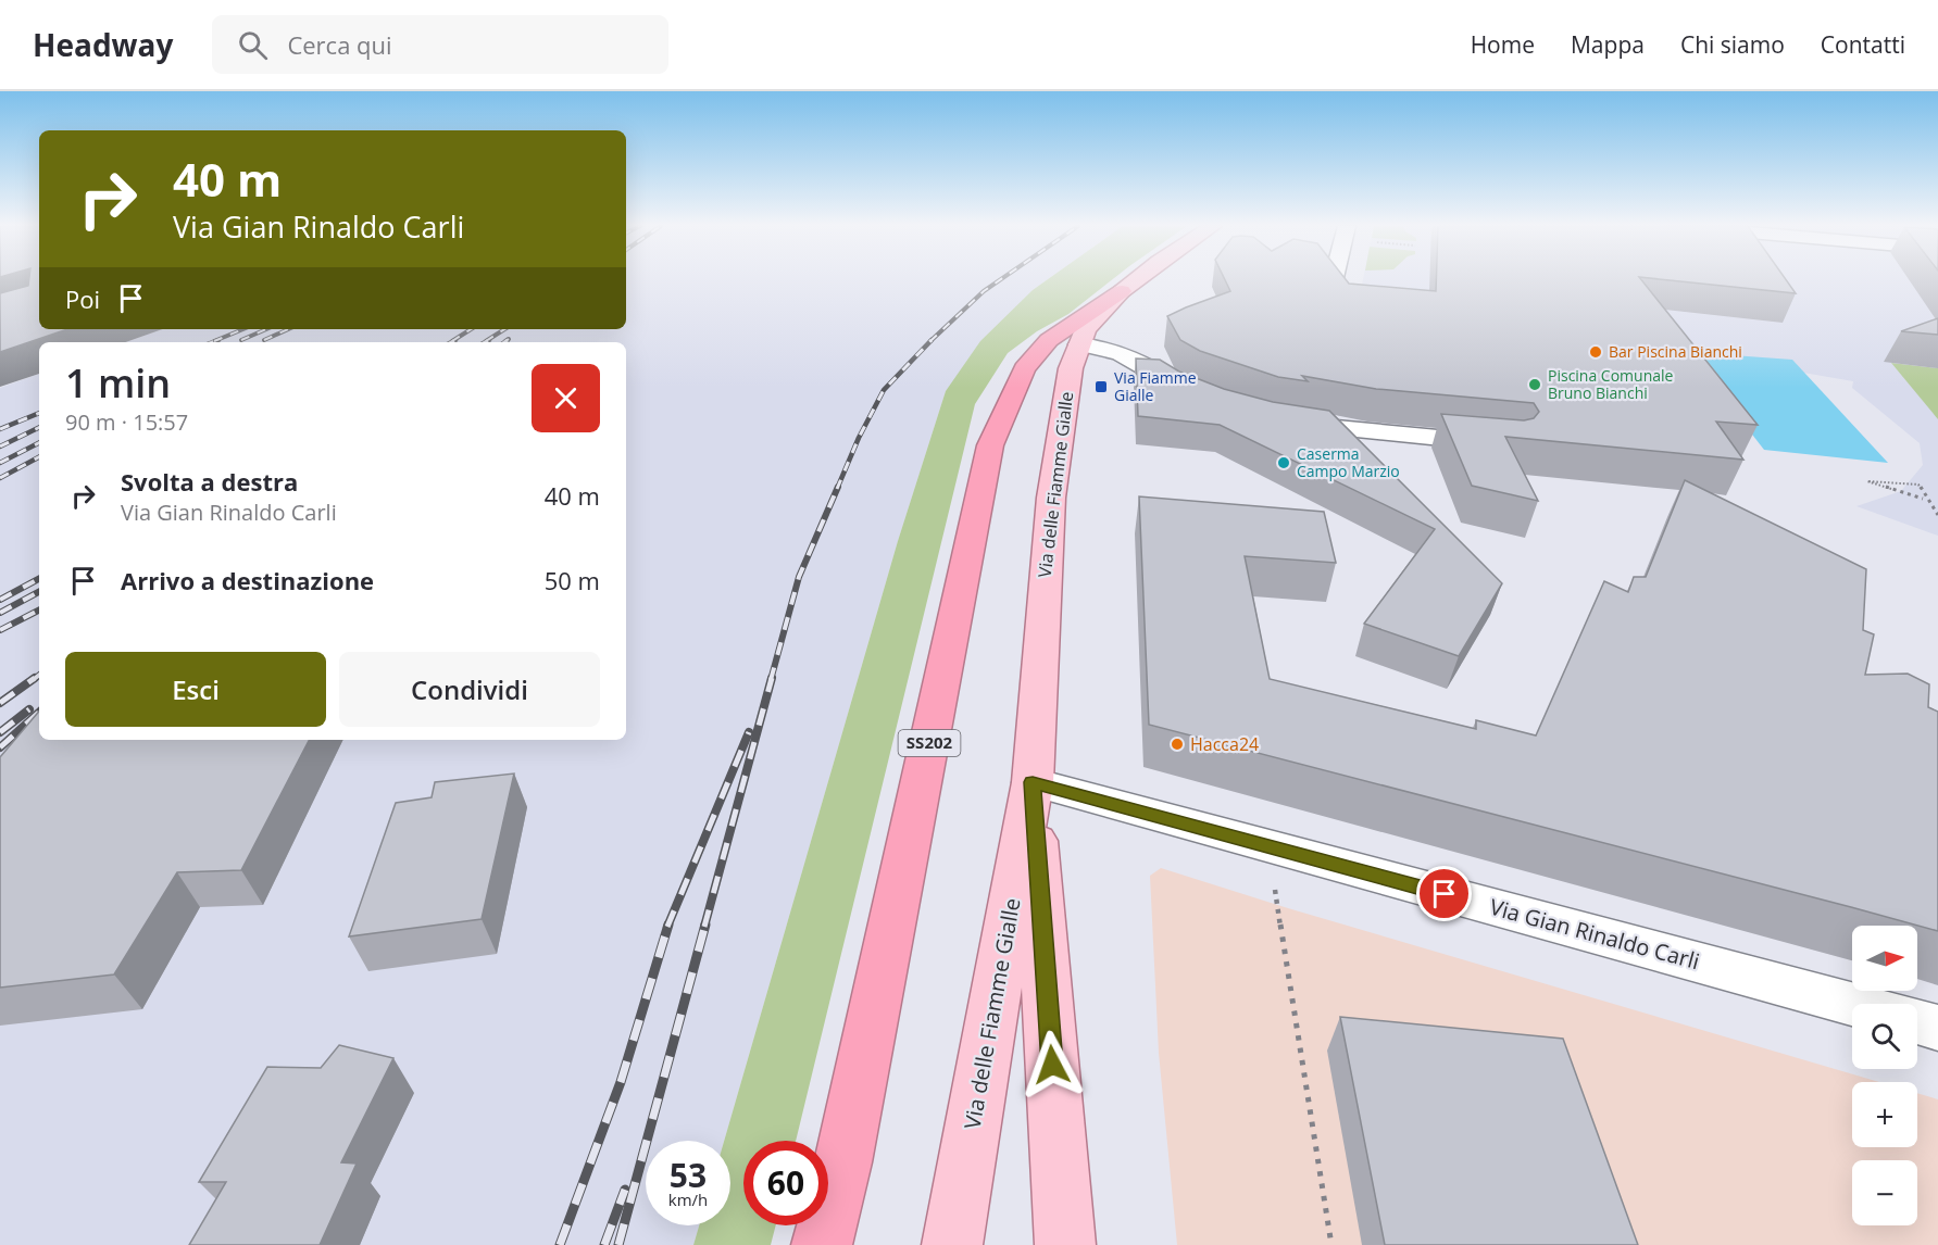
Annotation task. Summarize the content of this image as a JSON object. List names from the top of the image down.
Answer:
{
  "streets": {
    "highway": ["SS202"],
    "main road": ["Via delle Fiamme Gialle"],
    "street": ["Via Gian Rinaldo Carli"]
  },
  "crossings": [
    ["Via delle Fiamme Gialle", "SS202"],
    ["Via delle Fiamme Gialle", "Via Gian Rinaldo Carli"]
  ],
  "places": {
    "other": [
      "Bar Piscina Bianchi",
      "Piscina Comunale Bruno Bianchi",
      "Caserma Campo Marzio",
      "Hacca24"
    ],
    "transit": ["Via Fiamme Gialle"]
  },
  "north": "right",
  "page": {
    "header": "Headway",
    "search": "Cerca qui",
    "nav": [
      "Home",
      "Mappa",
      "Chi siamo",
      "Contatti"
    ],
    "turn": ["40 m", "Via Gian Rinaldo Carli"],
    "then": "Poi",
    "heading": ["1 min", "90 m · 15:57"],
    "list": [
      {
        "name": "Svolta a destra",
        "note": "Via Gian Rinaldo Carli",
        "value": "40 m"
      },
      {
        "name": "Arrivo a destinazione",
        "value": "50 m"
      }
    ],
    "buttons": ["Esci", "Condividi"],
    "map_buttons": ["+", "−"],
    "speed": "53 km/h",
    "limit": "60"
  }
}
